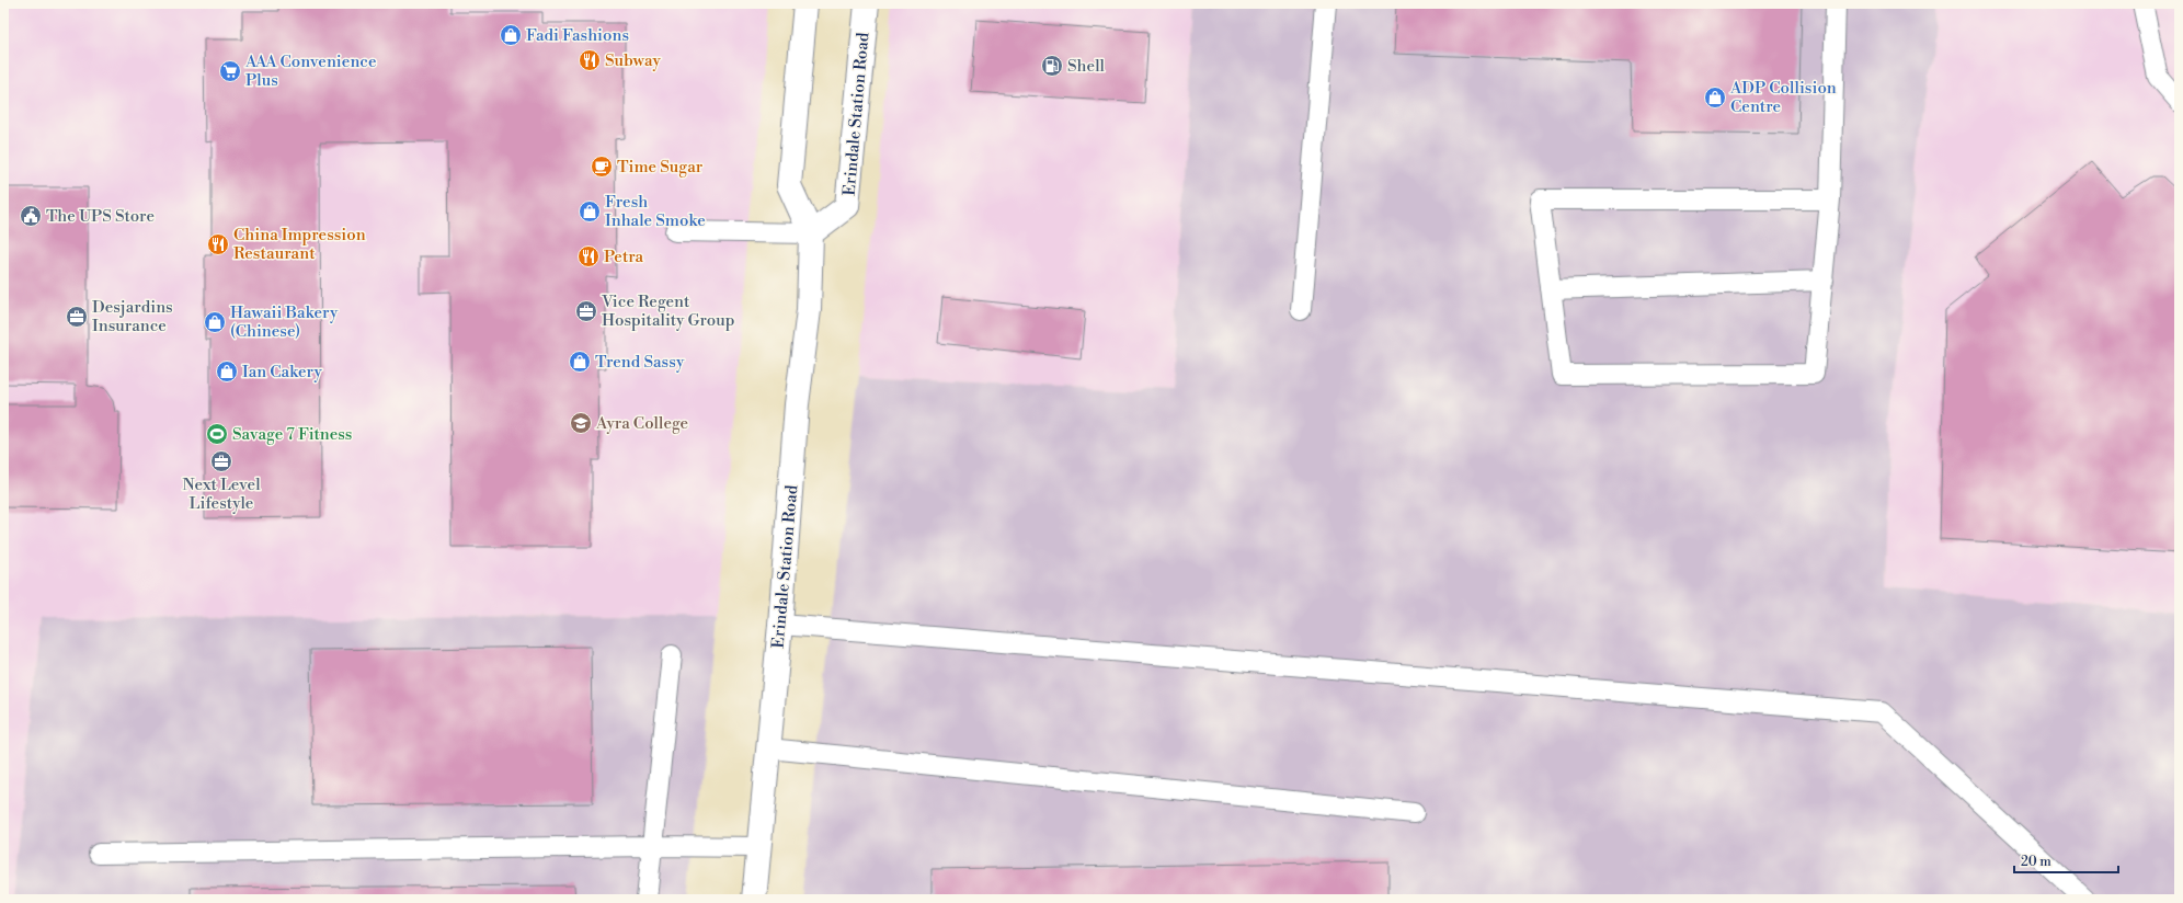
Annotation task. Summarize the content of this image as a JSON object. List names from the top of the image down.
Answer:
{
  "streets": {
    "street": ["Erindale Station Road"]
  },
  "places": {
    "shop": [
      "Fadi Fashions",
      "ADP Collision Centre",
      "Fresh Inhale Smoke",
      "Hawaii Bakery (Chinese)",
      "Trend Sassy",
      "Ian Cakery"
    ],
    "restaurant": ["Subway", "China Impression Restaurant", "Petra"],
    "fuel station": ["Shell"],
    "supermarket": ["AAA Convenience Plus"],
    "cafe": ["Time Sugar"],
    "public building": ["The UPS Store"],
    "office": ["Vice Regent Hospitality Group", "Desjardins Insurance", "Next Level Lifestyle"],
    "school or university": ["Ayra College"],
    "sports": ["Savage 7 Fitness"]
  },
  "scale_bar": "20 m"
}
